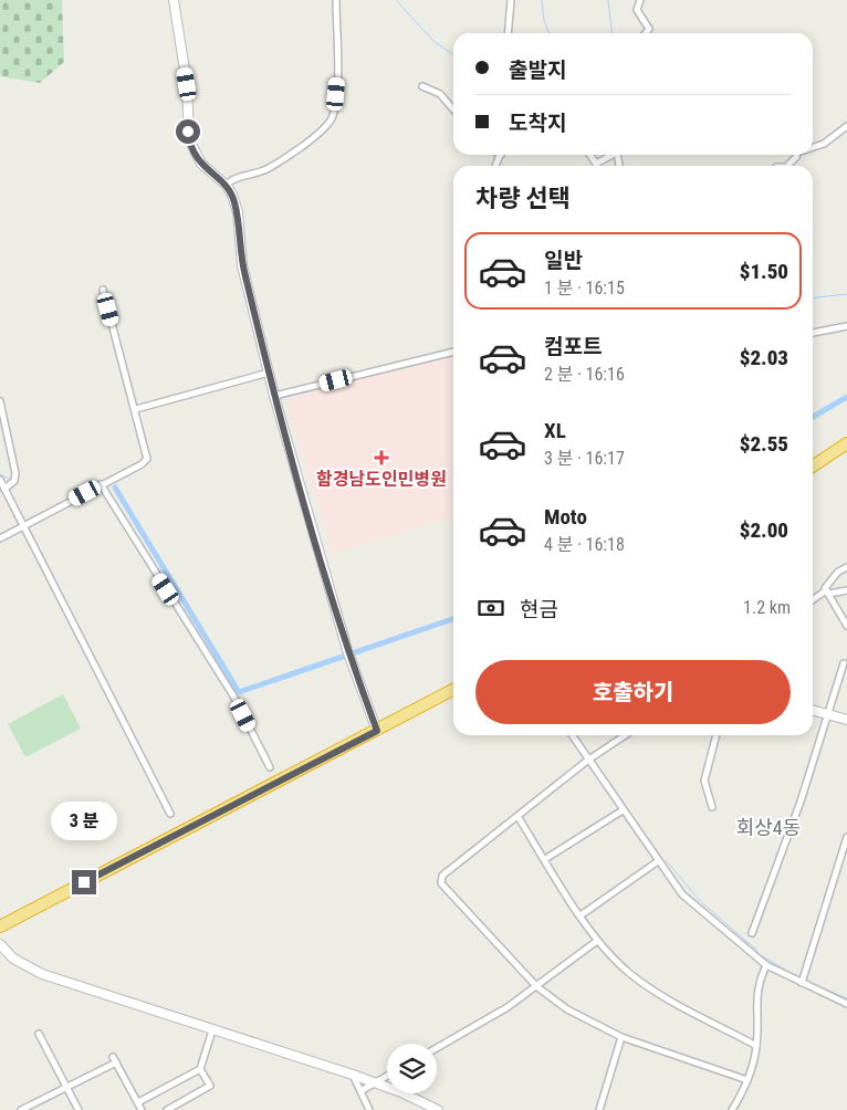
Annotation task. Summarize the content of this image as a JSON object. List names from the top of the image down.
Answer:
{
  "districts": ["회상4동"],
  "places": {
    "health": ["함경남도인민병원"]
  },
  "page": {
    "banner": ["출발지", "도착지"],
    "heading": "차량 선택",
    "list": [
      {
        "name": "일반",
        "note": "1 분 · 16:15",
        "value": "$1.50"
      },
      {
        "name": "컴포트",
        "note": "2 분 · 16:16",
        "value": "$2.03"
      },
      {
        "name": "XL",
        "note": "3 분 · 16:17",
        "value": "$2.55"
      },
      {
        "name": "Moto",
        "note": "4 분 · 16:18",
        "value": "$2.00"
      }
    ],
    "pay": ["현금", "1.2 km"],
    "buttons": "호출하기",
    "bubble": "3 분"
  }
}
